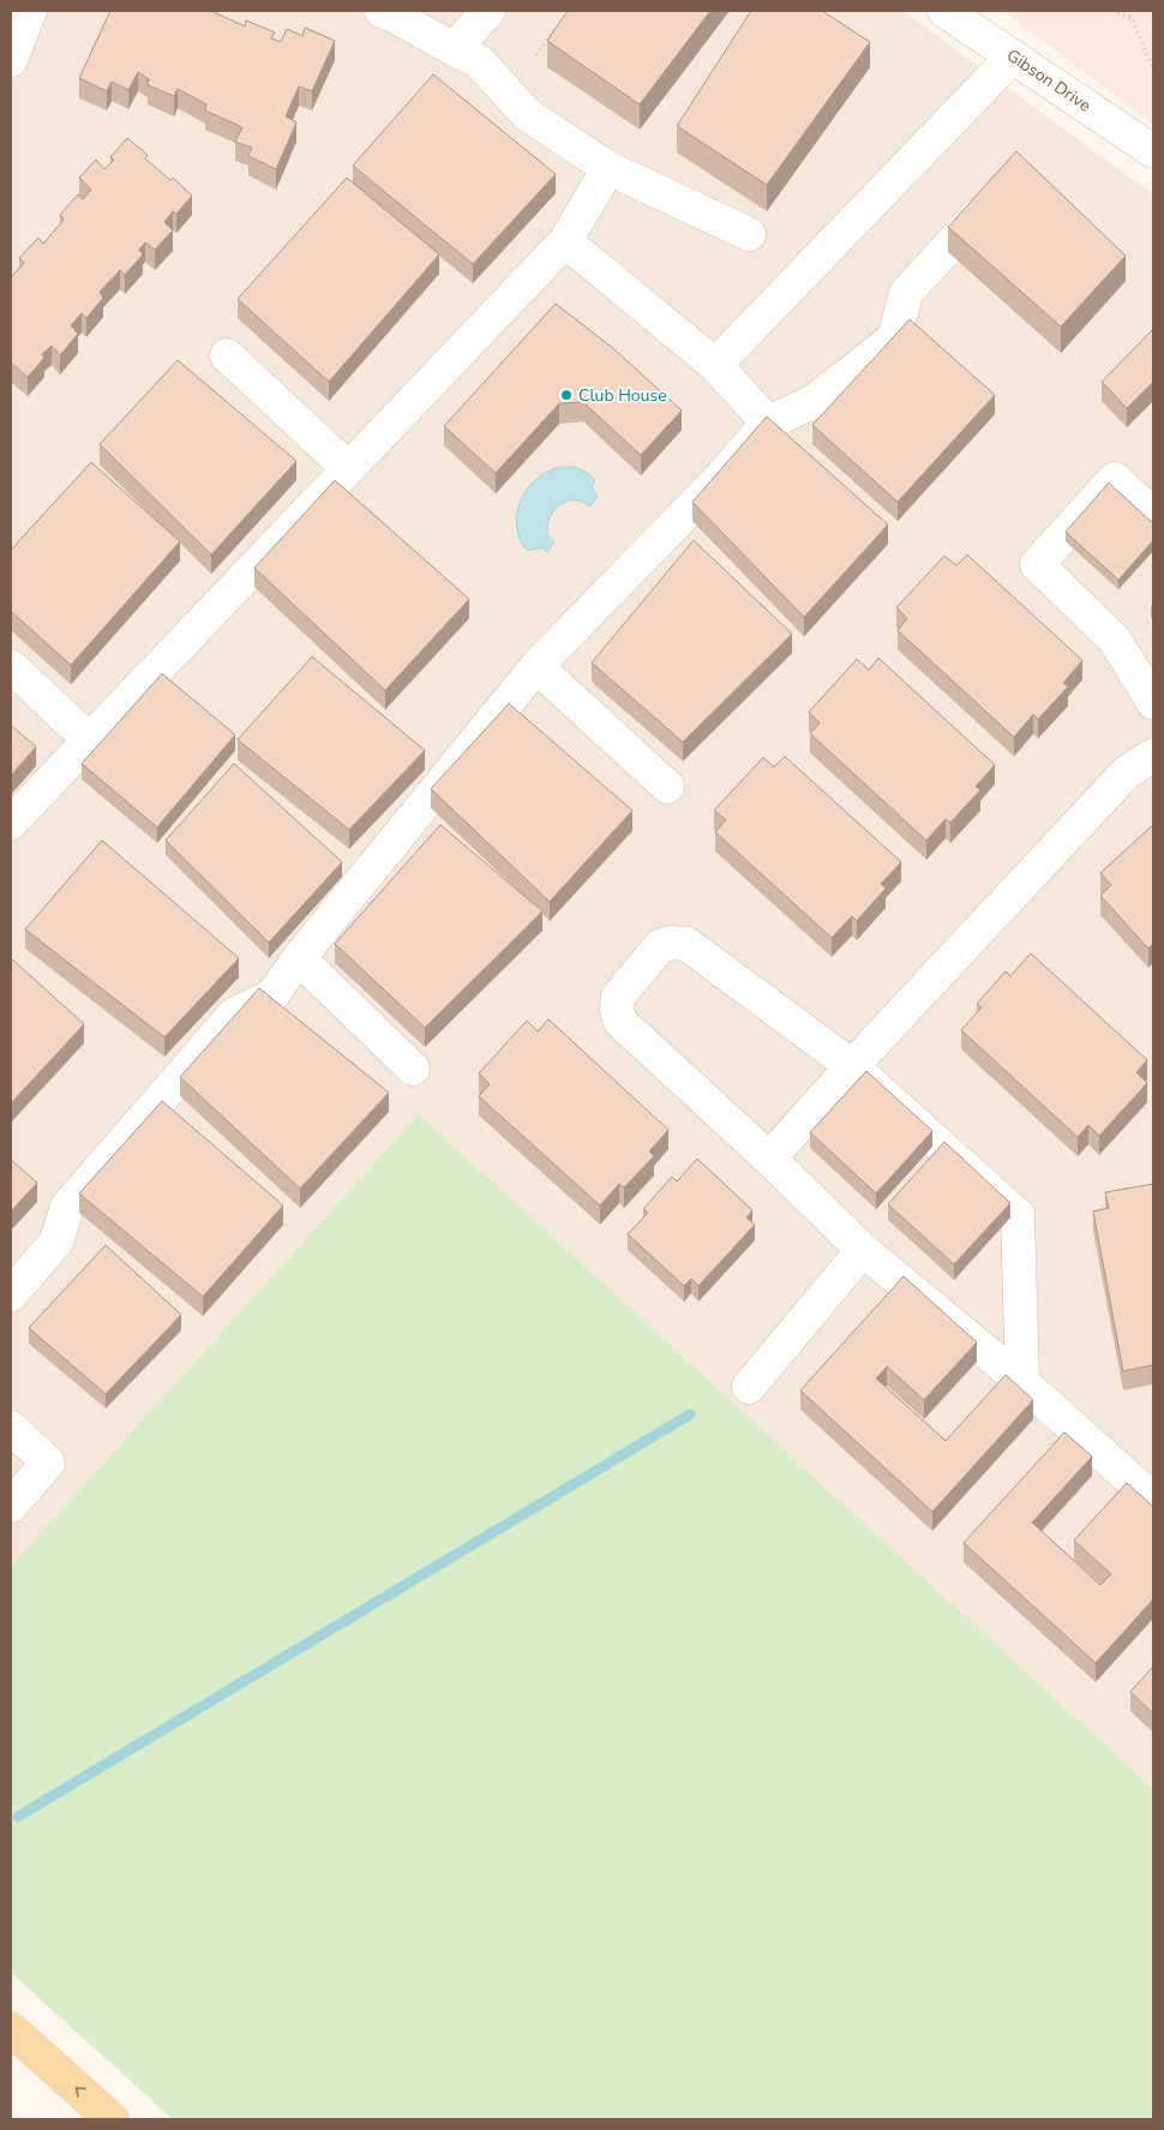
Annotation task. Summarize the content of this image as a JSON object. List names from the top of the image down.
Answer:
{
  "streets": {
    "street": ["Gibson Drive"]
  },
  "places": ["Club House"]
}
